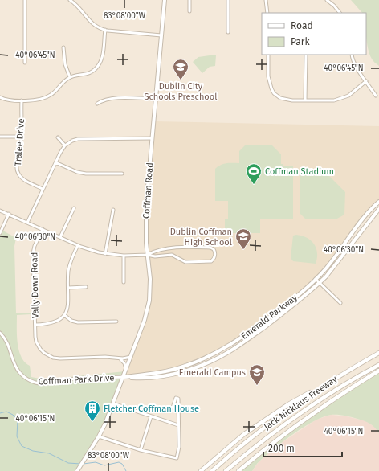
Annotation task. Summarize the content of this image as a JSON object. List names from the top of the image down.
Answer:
{
  "streets": {
    "highway": ["Jack Nicklaus Freeway"],
    "main road": ["Coffman Road", "Emerald Parkway"],
    "street": ["Tralee Drive", "Vally Down Road", "Coffman Park Drive"]
  },
  "crossings": [
    ["Coffman Road", "Vally Down Road"],
    ["Coffman Road", "Emerald Parkway"],
    ["Coffman Road", "Coffman Park Drive"],
    ["Emerald Parkway", "Coffman Park Drive"]
  ],
  "places": {
    "school or university": ["Dublin City Schools Preschool", "Dublin Coffman High School", "Emerald Campus"],
    "sports": ["Coffman Stadium"],
    "building": ["Fletcher Coffman House"]
  },
  "legend": ["Road", "Park"],
  "scale_bar": "200 m",
  "coordinates": [
    "83°08'00\"W",
    "40°06'45\"N",
    "40°06'30\"N",
    "40°06'15\"N"
  ]
}
